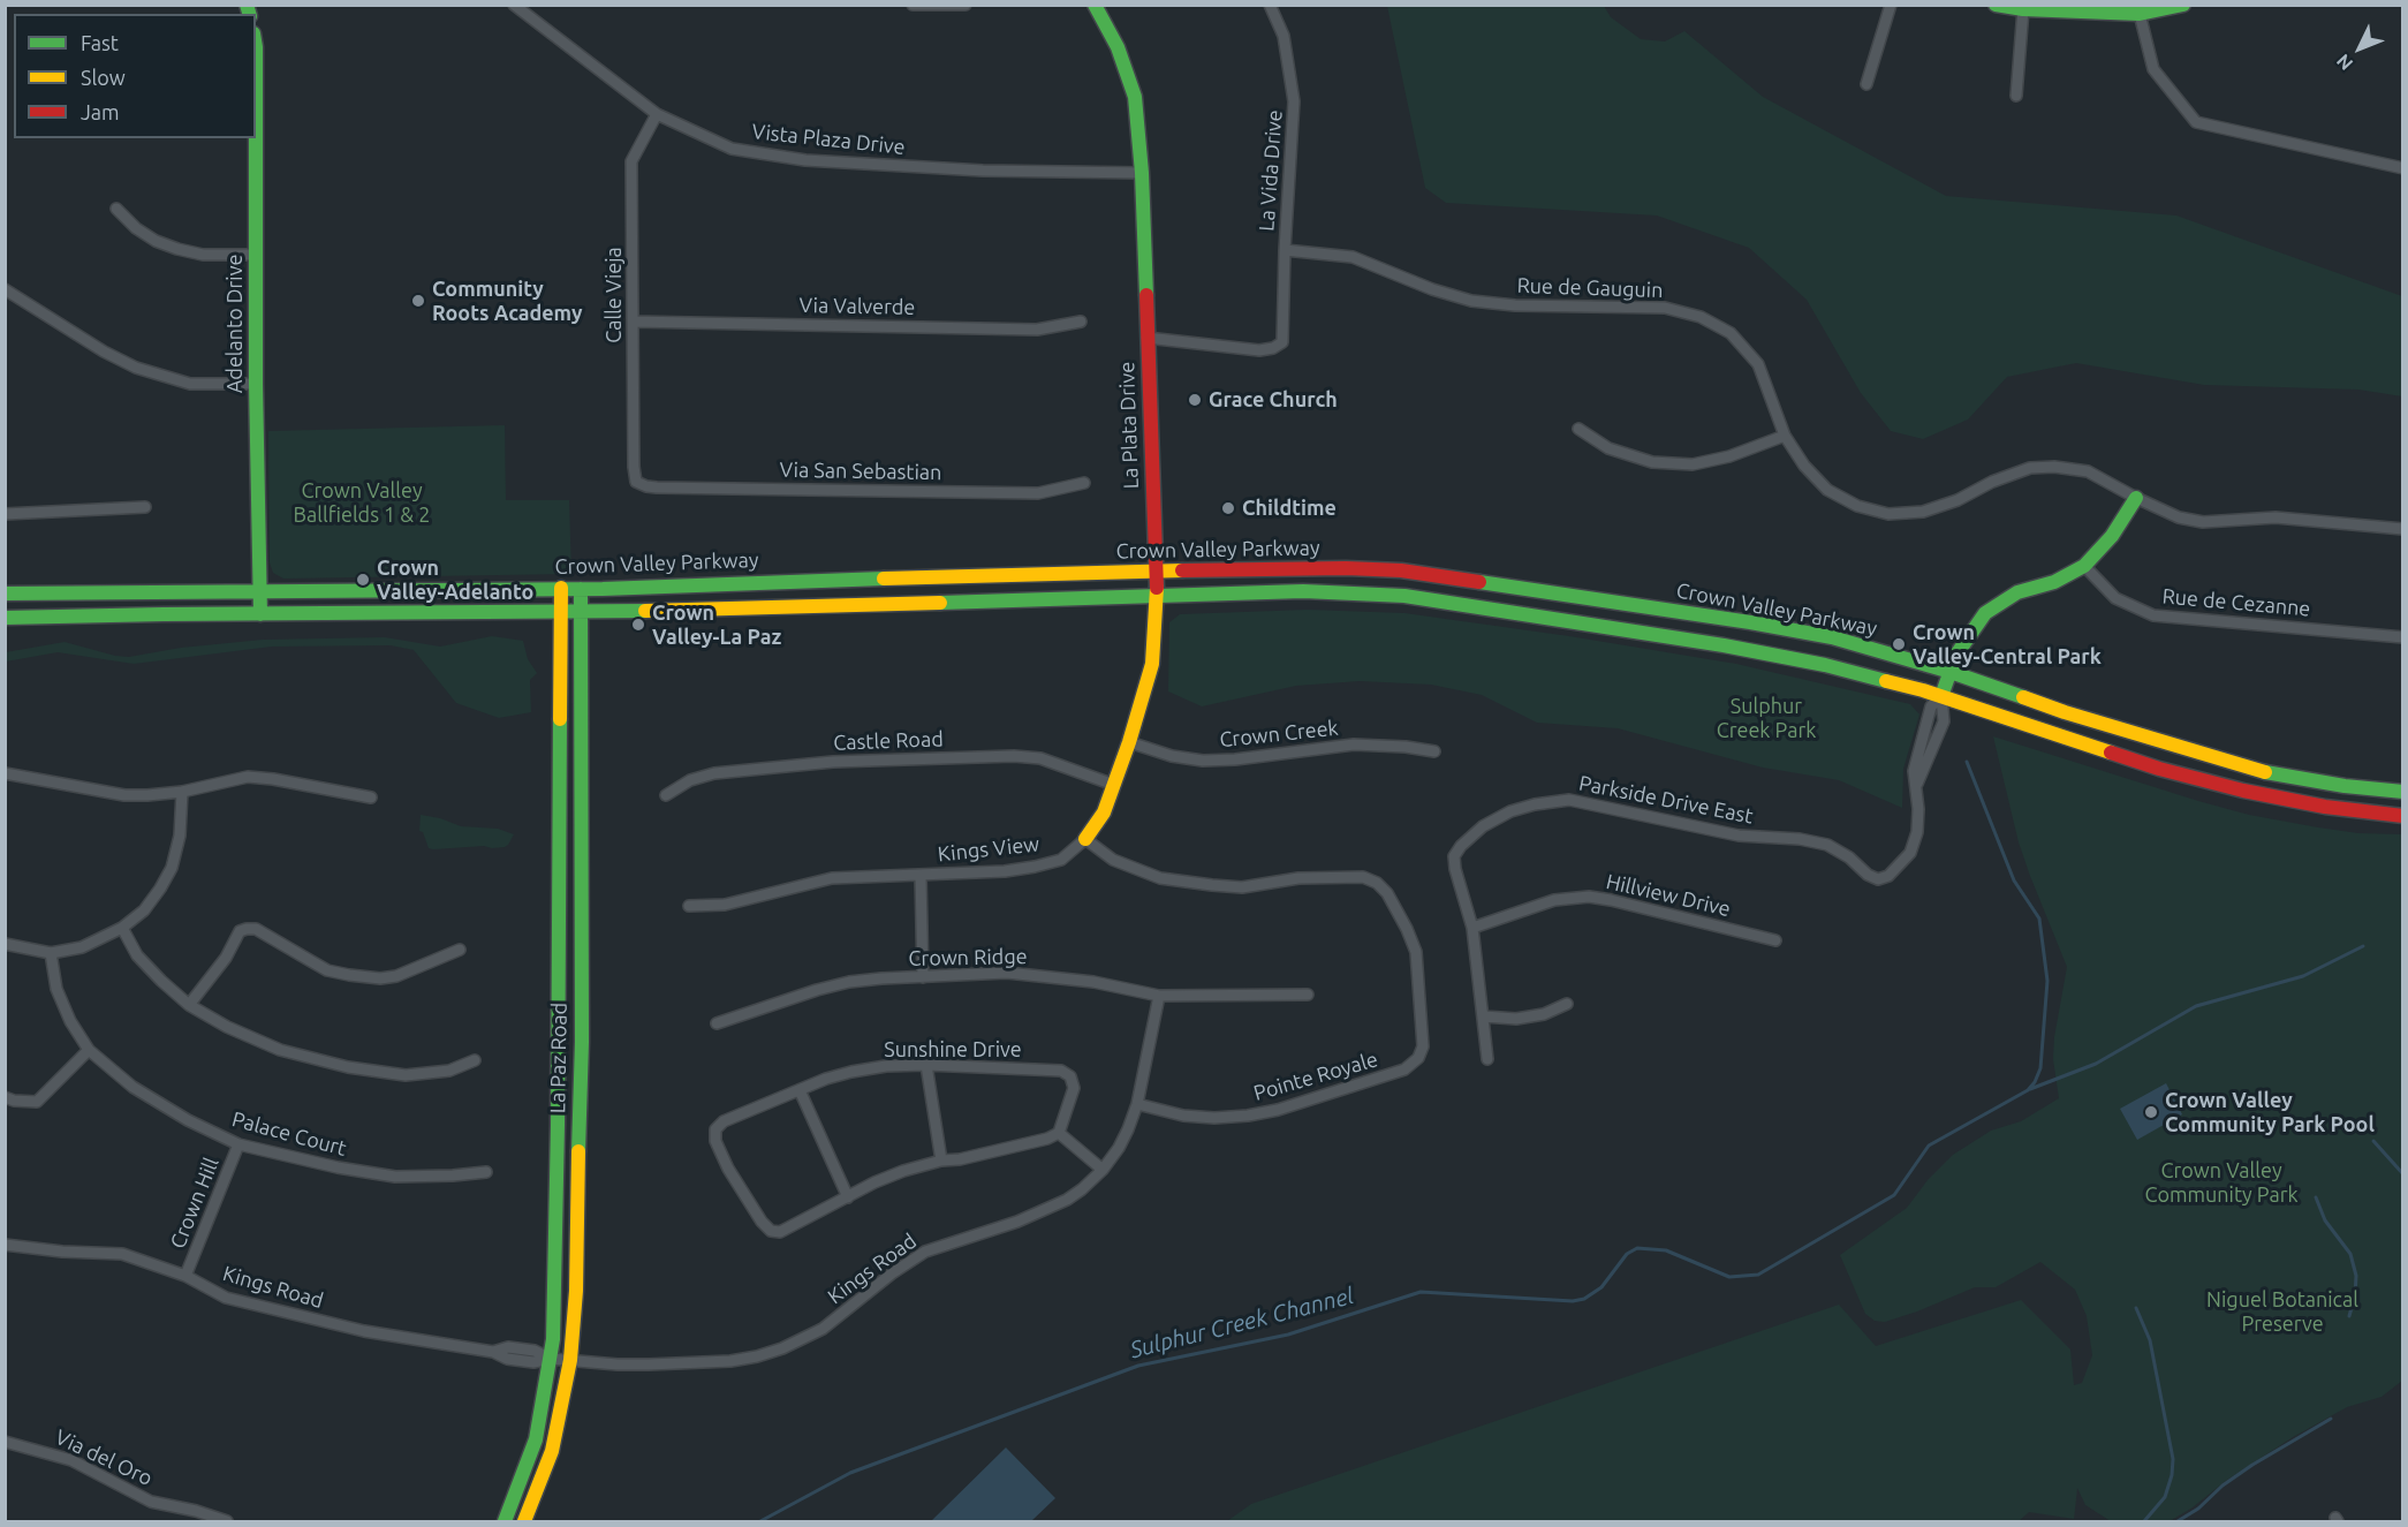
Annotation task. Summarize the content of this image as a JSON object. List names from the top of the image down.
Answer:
{
  "streets": {
    "main road": [
      "Adelanto Drive",
      "La Plata Drive",
      "Crown Valley Parkway",
      "La Paz Road"
    ],
    "street": [
      "Vista Plaza Drive",
      "La Vida Drive",
      "Rue de Gauguin",
      "Calle Vieja",
      "Via Valverde",
      "Via San Sebastian",
      "Rue de Cezanne",
      "Crown Creek",
      "Castle Road",
      "Parkside Drive East",
      "Kings View",
      "Hillview Drive",
      "Crown Ridge",
      "Sunshine Drive",
      "Pointe Royale",
      "Palace Court",
      "Crown Hill",
      "Kings Road",
      "Via del Oro"
    ]
  },
  "crossings": [
    ["Vista Plaza Drive", "Calle Vieja"],
    ["Vista Plaza Drive", "La Plata Drive"],
    ["La Vida Drive", "Rue de Gauguin"],
    ["La Vida Drive", "La Plata Drive"],
    ["Calle Vieja", "Via Valverde"],
    ["Calle Vieja", "Via San Sebastian"],
    ["Adelanto Drive", "Crown Valley Parkway"],
    ["La Plata Drive", "Crown Valley Parkway"],
    ["La Plata Drive", "Crown Creek"],
    ["La Plata Drive", "Castle Road"],
    ["La Plata Drive", "Kings View"],
    ["La Plata Drive", "Pointe Royale"],
    ["Crown Valley Parkway", "La Paz Road"],
    ["Parkside Drive East", "Hillview Drive"],
    ["Kings View", "Pointe Royale"],
    ["Crown Ridge", "Kings Road"],
    ["La Paz Road", "Kings Road"],
    ["Pointe Royale", "Kings Road"],
    ["Palace Court", "Crown Hill"],
    ["Crown Hill", "Kings Road"]
  ],
  "water": ["Sulphur Creek Channel"],
  "parks": [
    "Crown Valley Ballfields 1 & 2",
    "Sulphur Creek Park",
    "Crown Valley Community Park",
    "Niguel Botanical Preserve"
  ],
  "places": [
    "Community Roots Academy",
    "Grace Church",
    "Childtime",
    "Crown Valley-Adelanto",
    "Crown Valley-La Paz",
    "Crown Valley-Central Park",
    "Crown Valley Community Park Pool"
  ],
  "legend": ["Fast", "Slow", "Jam"],
  "north": "bottom left"
}
